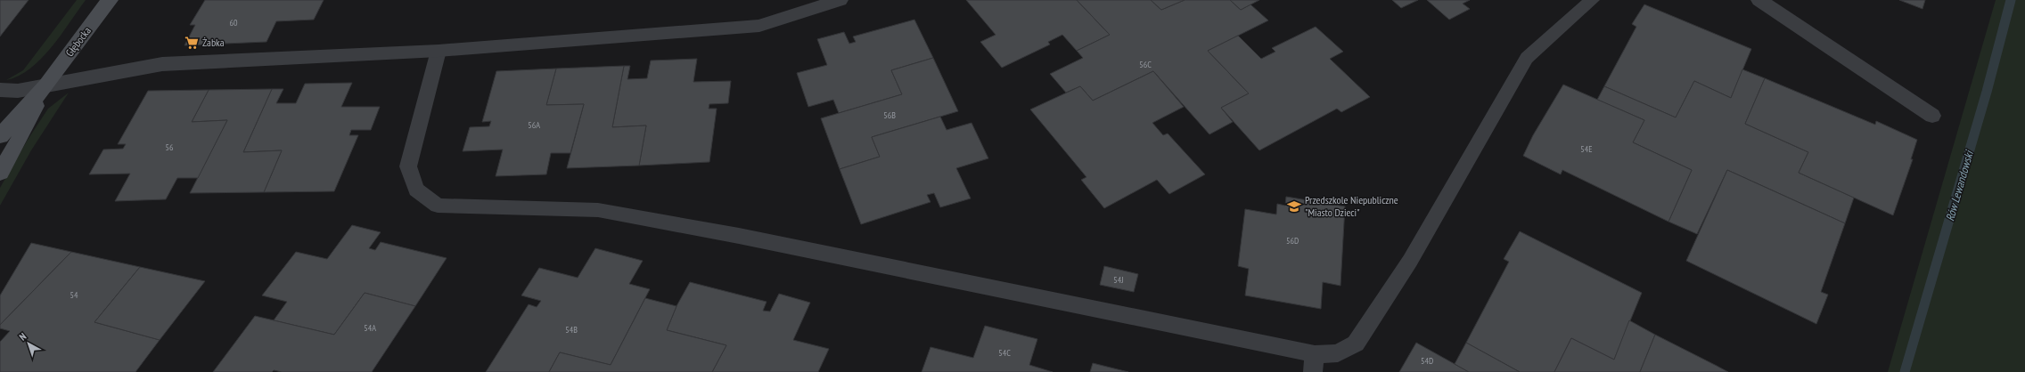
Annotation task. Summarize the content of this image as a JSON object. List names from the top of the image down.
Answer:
{
  "streets": {
    "street": ["Głębocka"]
  },
  "water": ["Rów Lewandowski"],
  "places": {
    "supermarket": ["Żabka"],
    "school or university": ["Przedszkole Niepubliczne \"Miasto Dzieci\""]
  },
  "house_numbers": [
    "60",
    "56C",
    "56B",
    "56A",
    "56",
    "54E",
    "56D",
    "54J",
    "54",
    "54A",
    "54B",
    "54C",
    "54D"
  ],
  "north": "top left"
}
